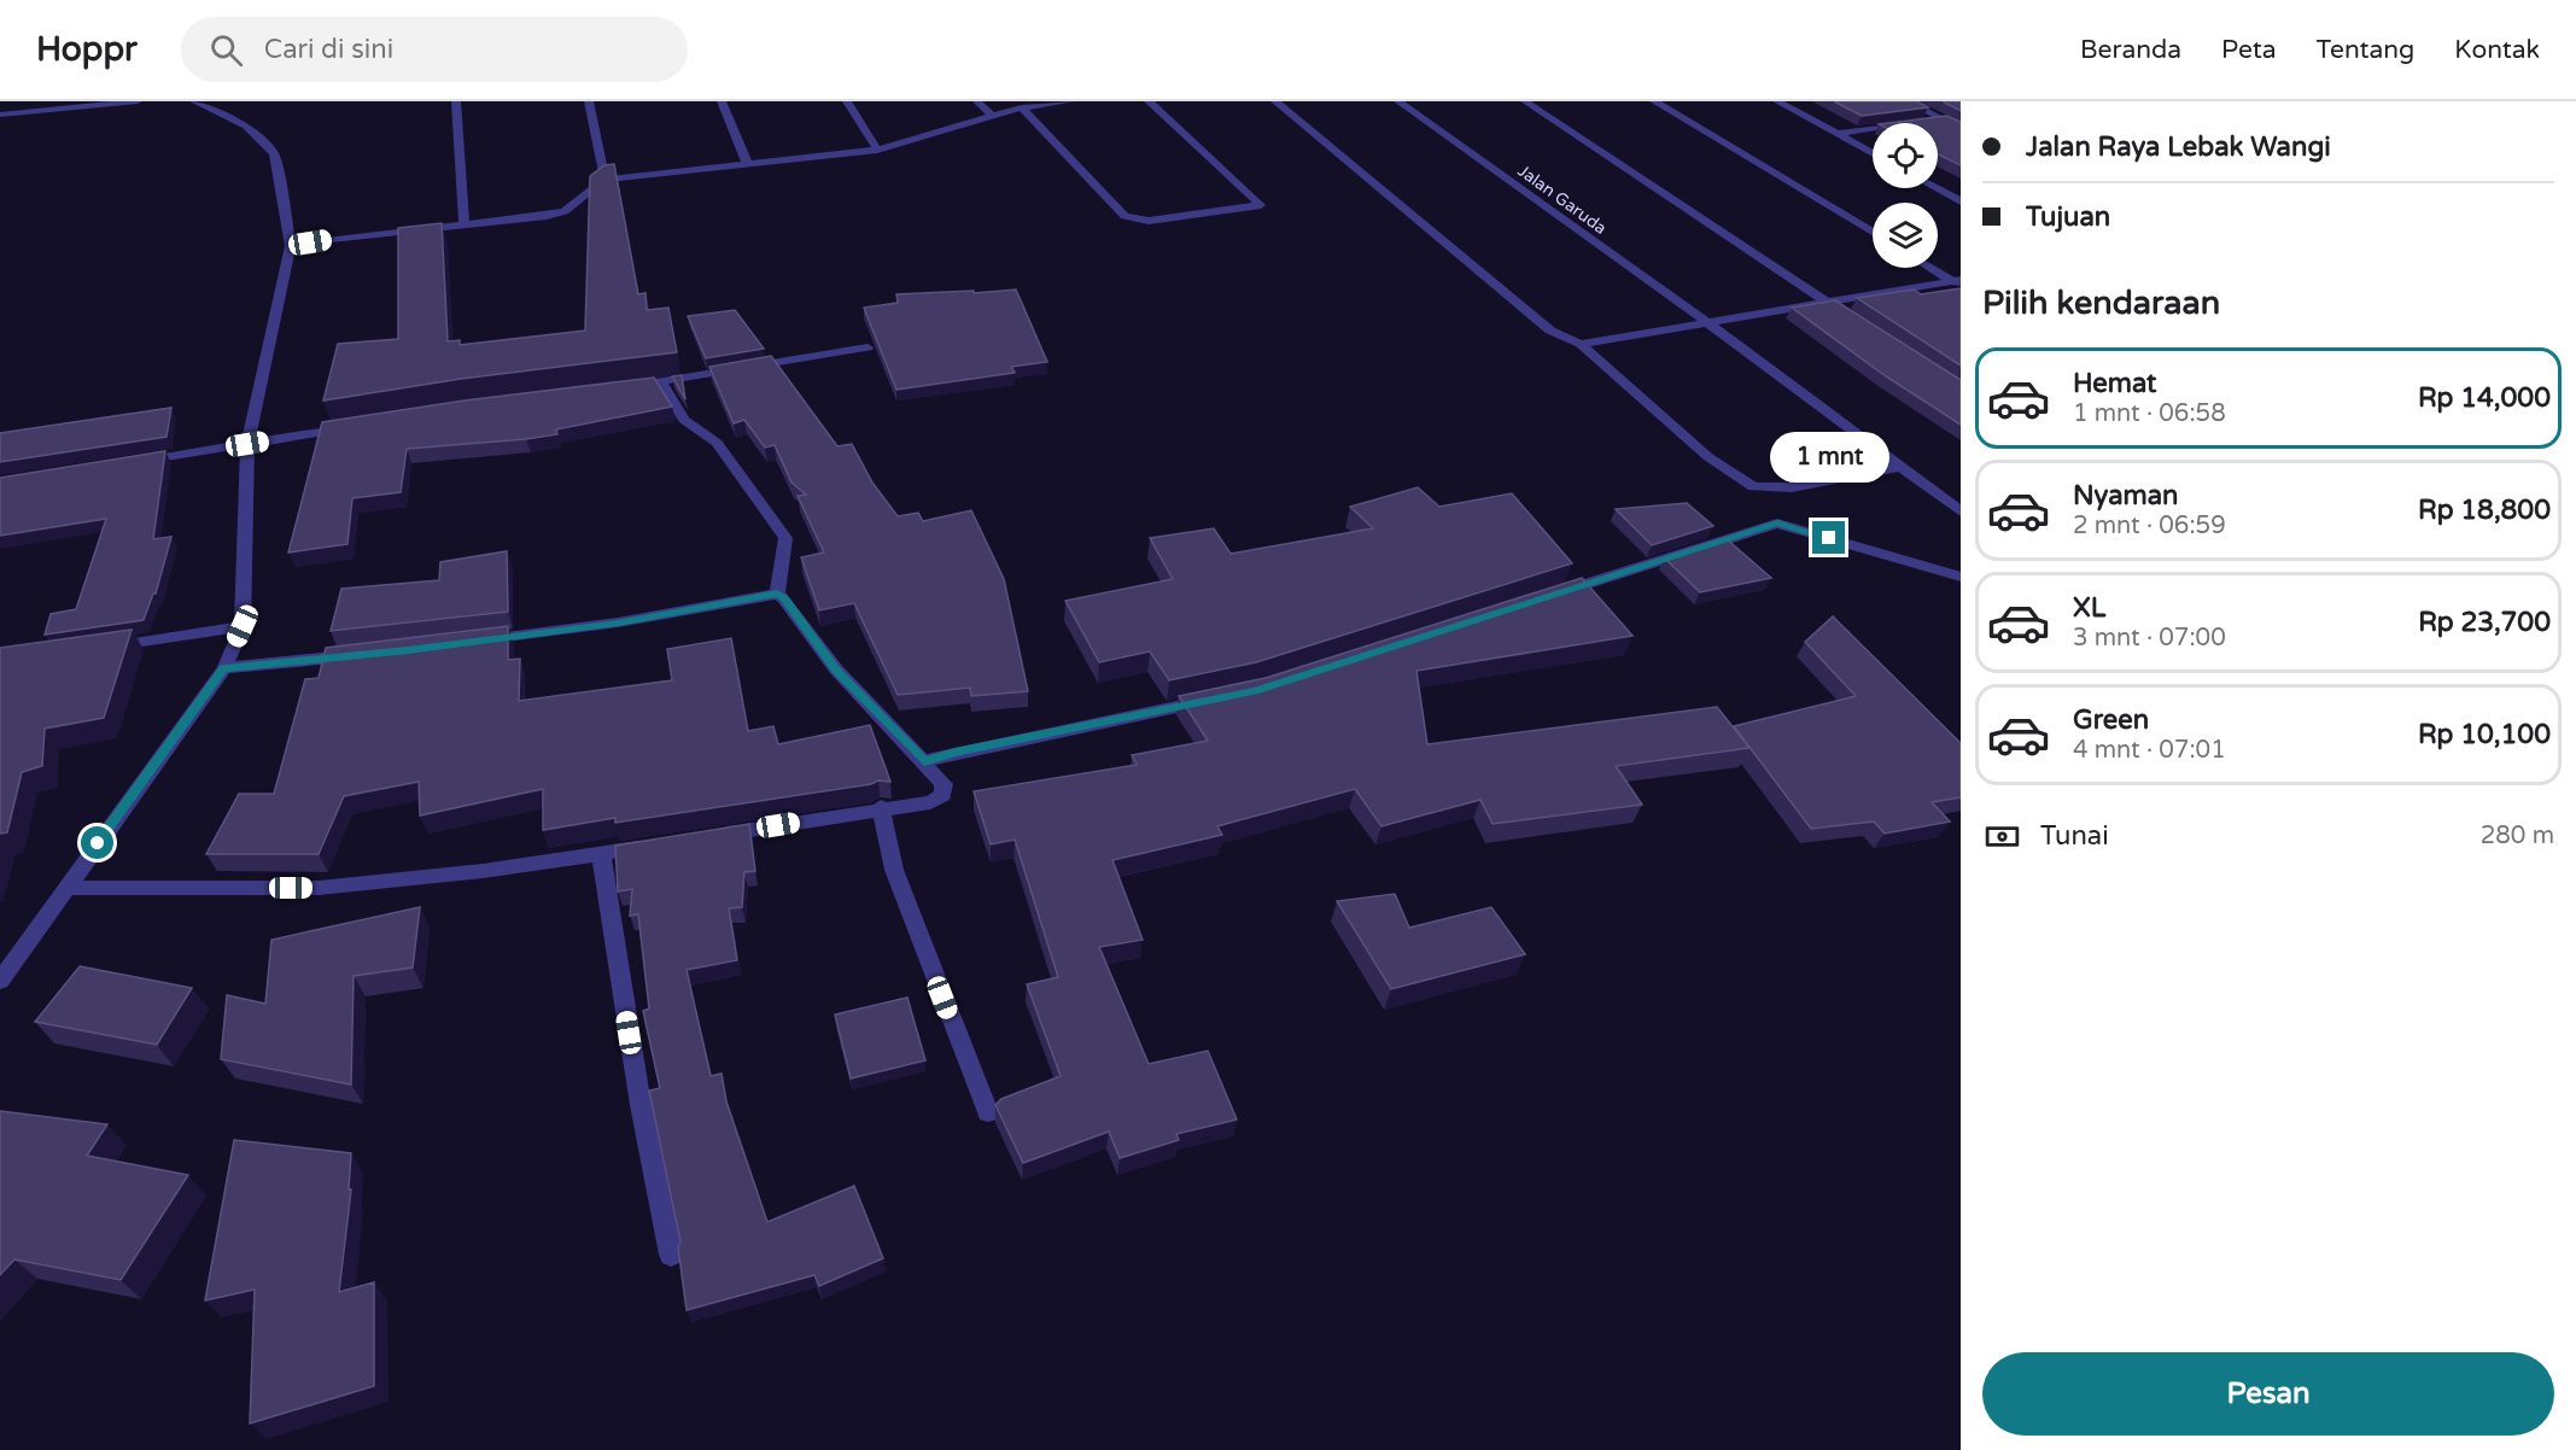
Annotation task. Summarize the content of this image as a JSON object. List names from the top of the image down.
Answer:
{
  "streets": {
    "street": ["Jalan Garuda"]
  },
  "page": {
    "header": "Hoppr",
    "search": "Cari di sini",
    "nav": [
      "Beranda",
      "Peta",
      "Tentang",
      "Kontak"
    ],
    "banner": ["Jalan Raya Lebak Wangi", "Tujuan"],
    "heading": "Pilih kendaraan",
    "list": [
      {
        "name": "Hemat",
        "note": "1 mnt · 06:58",
        "value": "Rp 14,000"
      },
      {
        "name": "Nyaman",
        "note": "2 mnt · 06:59",
        "value": "Rp 18,800"
      },
      {
        "name": "XL",
        "note": "3 mnt · 07:00",
        "value": "Rp 23,700"
      },
      {
        "name": "Green",
        "note": "4 mnt · 07:01",
        "value": "Rp 10,100"
      }
    ],
    "bubble": "1 mnt",
    "pay": ["Tunai", "280 m"],
    "buttons": "Pesan"
  }
}
